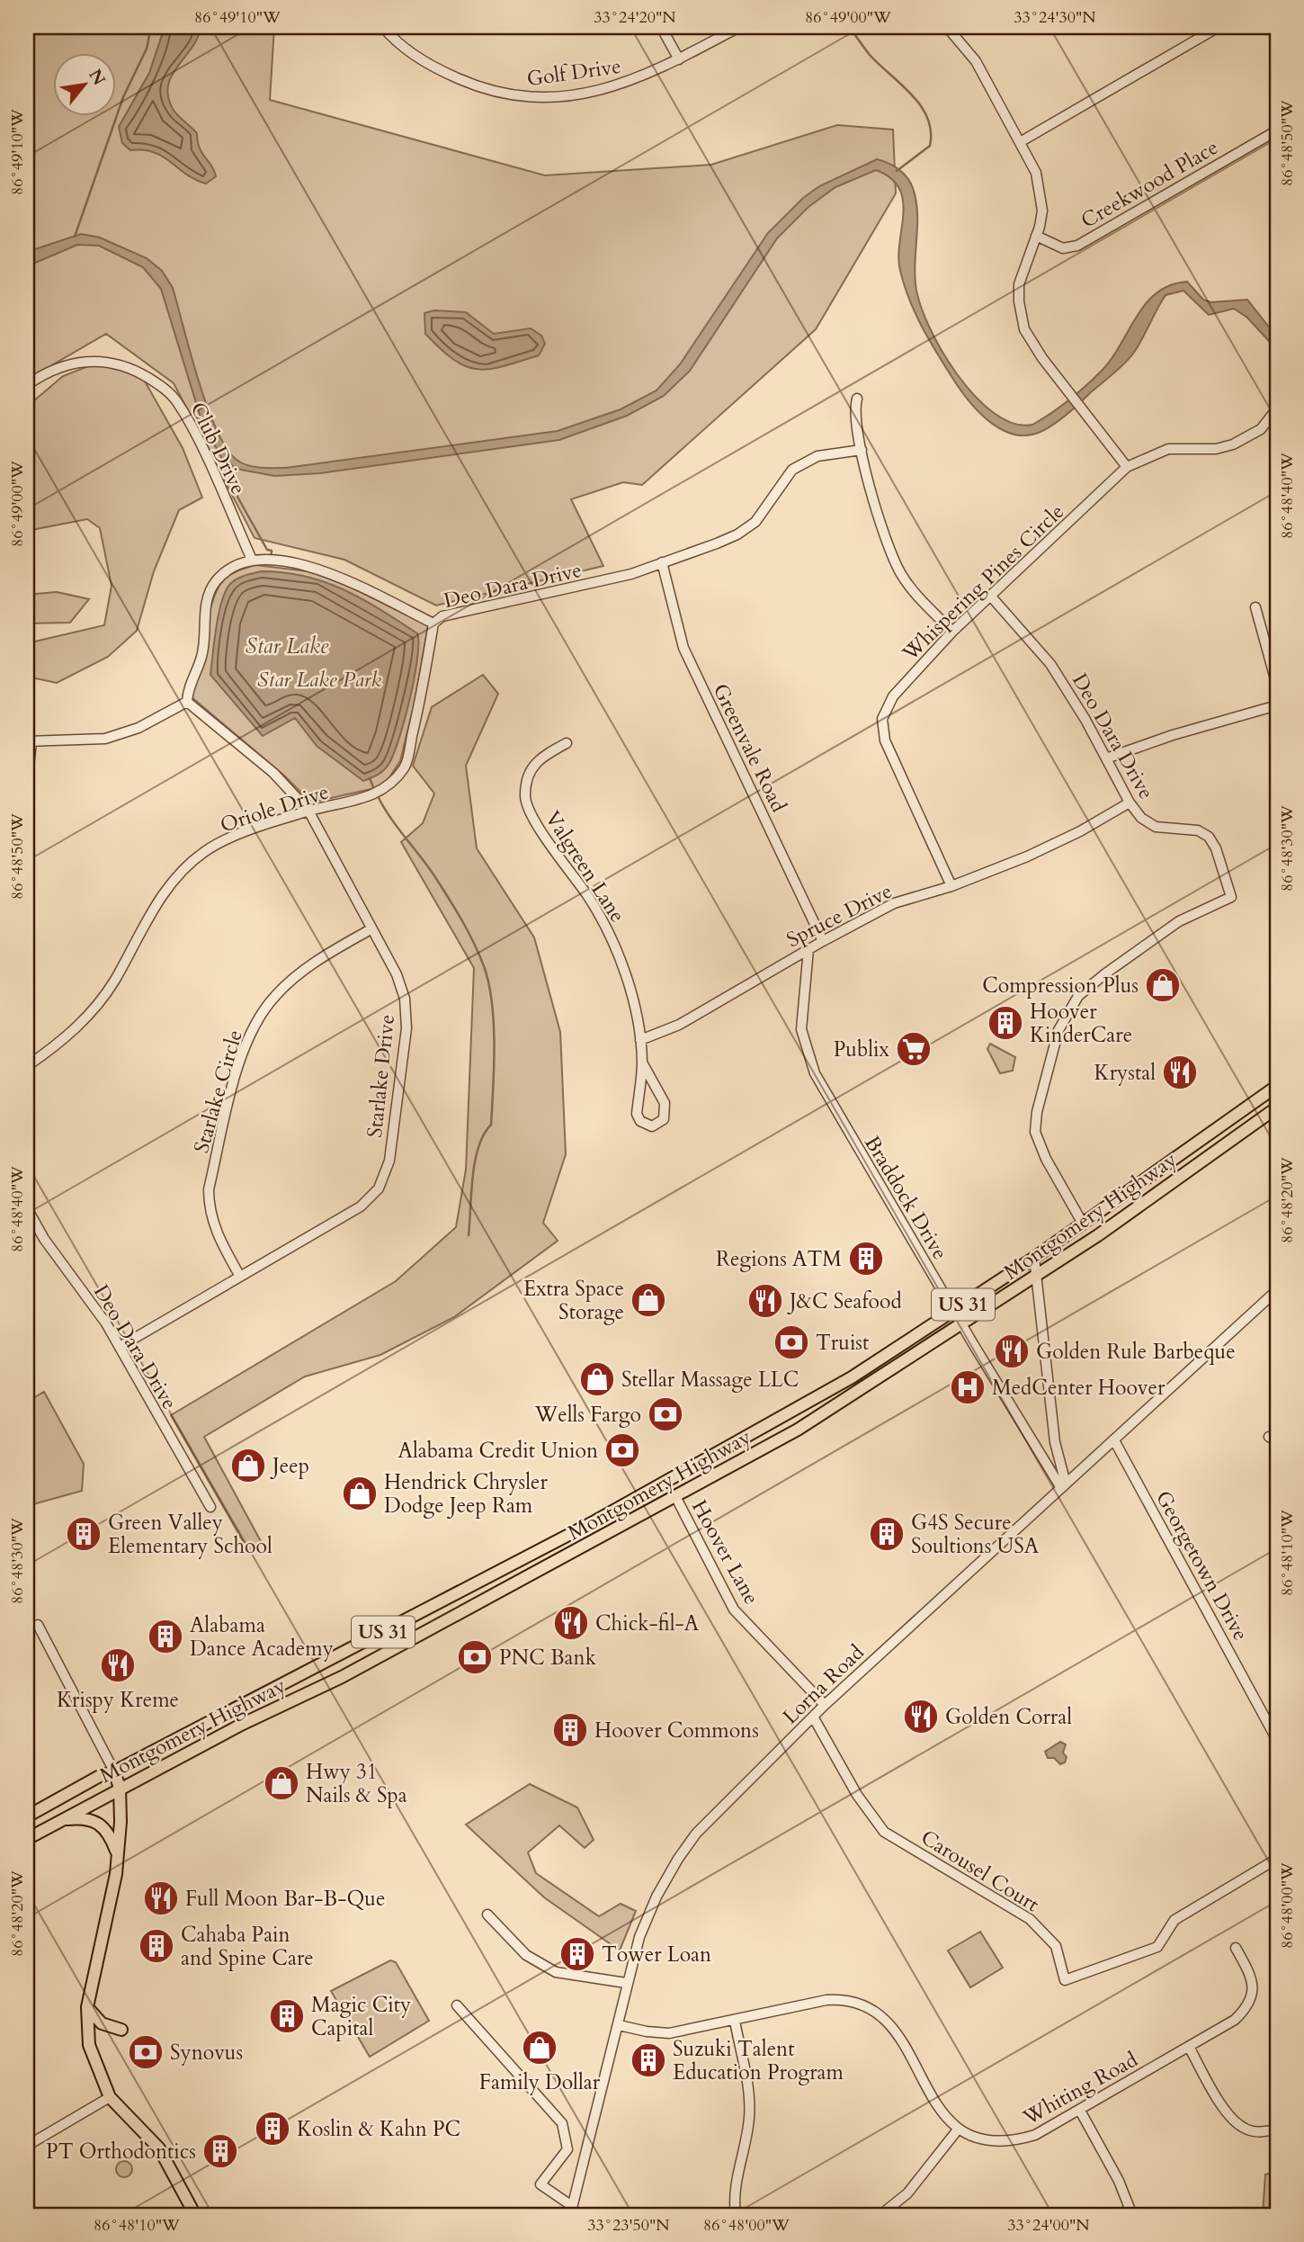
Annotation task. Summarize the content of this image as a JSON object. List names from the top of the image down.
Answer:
{
  "streets": {
    "main road": ["Montgomery Highway", "US 31"],
    "street": [
      "Golf Drive",
      "Creekwood Place",
      "Club Drive",
      "Whispering Pines Circle",
      "Deo Dara Drive",
      "Greenvale Road",
      "Oriole Drive",
      "Valgreen Lane",
      "Spruce Drive",
      "Starlake Drive",
      "Starlake Circle",
      "Braddock Drive",
      "Hoover Lane",
      "Georgetown Drive",
      "Lorna Road",
      "Carousel Court",
      "Whiting Road"
    ]
  },
  "crossings": [
    ["Club Drive", "Deo Dara Drive"],
    ["Whispering Pines Circle", "Deo Dara Drive"],
    ["Whispering Pines Circle", "Spruce Drive"],
    ["Deo Dara Drive", "Greenvale Road"],
    ["Deo Dara Drive", "Oriole Drive"],
    ["Deo Dara Drive", "Spruce Drive"],
    ["Deo Dara Drive", "Starlake Drive"],
    ["Deo Dara Drive", "Montgomery Highway"],
    ["Greenvale Road", "Spruce Drive"],
    ["Oriole Drive", "Starlake Drive"],
    ["Valgreen Lane", "Spruce Drive"],
    ["Spruce Drive", "Braddock Drive"],
    ["Starlake Drive", "Starlake Circle"],
    ["Braddock Drive", "Montgomery Highway"],
    ["Braddock Drive", "Lorna Road"],
    ["Montgomery Highway", "Hoover Lane"],
    ["Hoover Lane", "Lorna Road"],
    ["Georgetown Drive", "Lorna Road"],
    ["Lorna Road", "Carousel Court"],
    ["Lorna Road", "Whiting Road"]
  ],
  "water": ["Star Lake"],
  "parks": ["Star Lake Park"],
  "places": {
    "shop": [
      "Compression Plus",
      "Extra Space Storage",
      "Stellar Massage LLC",
      "Jeep",
      "Hendrick Chrysler Dodge Jeep Ram",
      "Hwy 31 Nails & Spa",
      "Family Dollar"
    ],
    "building": [
      "Hoover KinderCare",
      "Regions ATM",
      "Green Valley Elementary School",
      "G4S Secure Soultions USA",
      "Alabama Dance Academy",
      "Hoover Commons",
      "Cahaba Pain and Spine Care",
      "Tower Loan",
      "Magic City Capital",
      "Suzuki Talent Education Program",
      "Koslin & Kahn PC",
      "PT Orthodontics"
    ],
    "supermarket": ["Publix"],
    "restaurant": [
      "Krystal",
      "J&C Seafood",
      "Golden Rule Barbeque",
      "Chick-fil-A",
      "Krispy Kreme",
      "Golden Corral",
      "Full Moon Bar-B-Que"
    ],
    "bank": [
      "Truist",
      "Wells Fargo",
      "Alabama Credit Union",
      "PNC Bank",
      "Synovus"
    ],
    "hospital": ["MedCenter Hoover"]
  },
  "north": "top right",
  "coordinates": [
    "86°49'10\"W",
    "33°24'20\"N",
    "86°49'00\"W",
    "33°24'30\"N",
    "86°48'50\"W",
    "86°48'40\"W",
    "86°48'30\"W",
    "86°48'20\"W",
    "86°48'10\"W",
    "86°48'00\"W",
    "33°23'50\"N",
    "33°24'00\"N"
  ]
}
